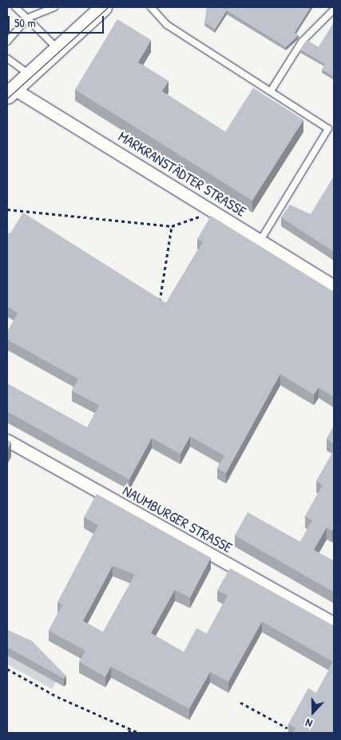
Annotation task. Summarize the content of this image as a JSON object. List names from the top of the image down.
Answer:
{
  "streets": {
    "street": ["MARKRANSTÄDTER STRASSE", "NAUMBURGER STRASSE"]
  },
  "scale_bar": "50 m",
  "north": "bottom"
}
